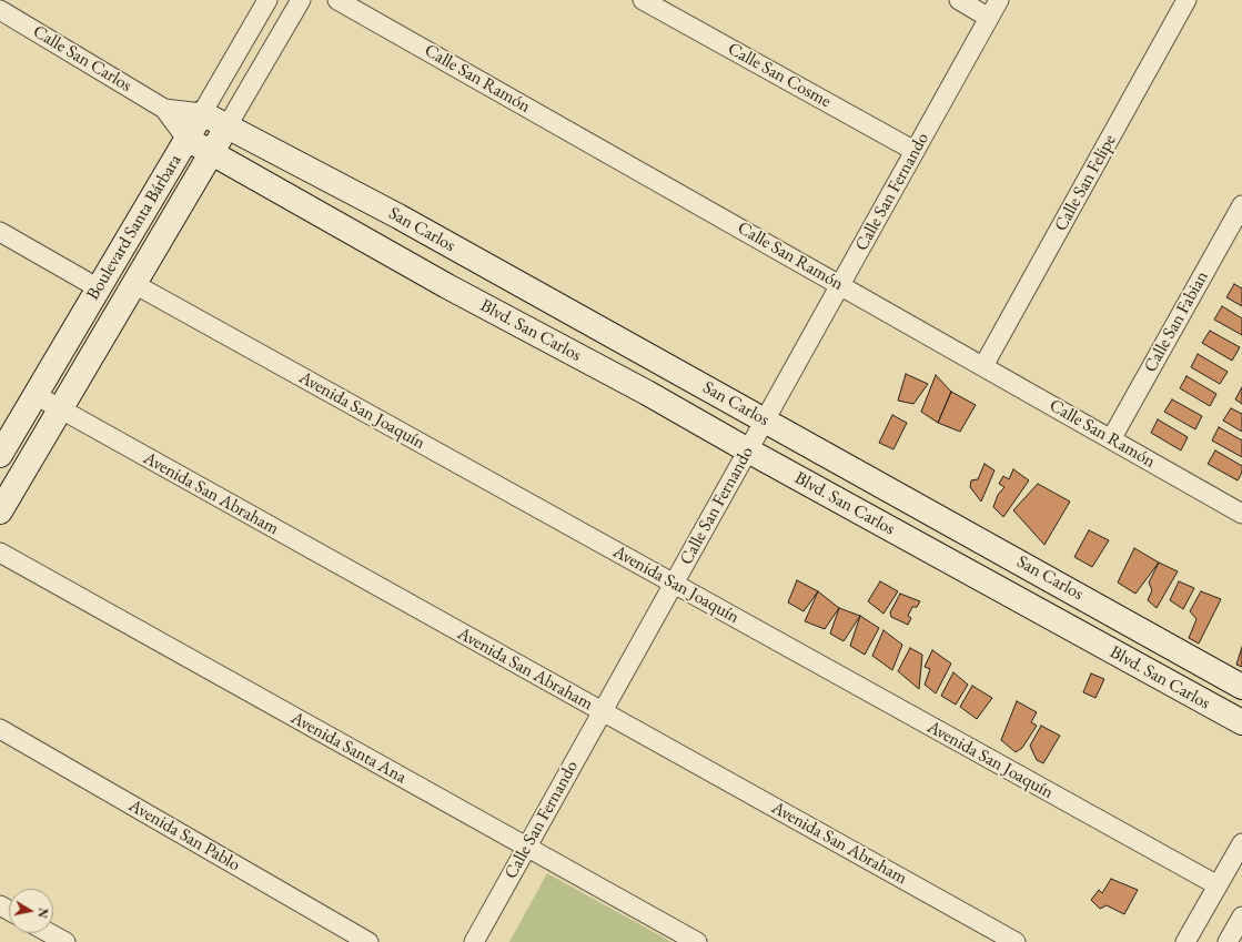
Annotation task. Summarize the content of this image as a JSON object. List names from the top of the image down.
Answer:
{
  "streets": {
    "main road": ["Boulevard Santa Bárbara", "San Carlos", "Blvd. San Carlos"],
    "street": [
      "Calle San Carlos",
      "Calle San Cosme",
      "Calle San Ramón",
      "Calle San Felipe",
      "Calle San Fernando",
      "Calle San Fabian",
      "Avenida San Joaquín",
      "Avenida San Abraham",
      "Avenida Santa Ana",
      "Avenida San Pablo"
    ]
  },
  "crossings": [
    ["Calle San Cosme", "Calle San Fernando"],
    ["Calle San Ramón", "Calle San Felipe"],
    ["Calle San Ramón", "Calle San Fernando"],
    ["Calle San Ramón", "Calle San Fabian"],
    ["Calle San Fernando", "San Carlos"],
    ["Calle San Fernando", "Blvd. San Carlos"],
    ["Calle San Fernando", "Avenida San Joaquín"],
    ["Calle San Fernando", "Avenida San Abraham"],
    ["Calle San Fernando", "Avenida Santa Ana"],
    ["Boulevard Santa Bárbara", "San Carlos"],
    ["Boulevard Santa Bárbara", "Avenida San Joaquín"],
    ["Boulevard Santa Bárbara", "Avenida San Abraham"],
    ["San Carlos", "Blvd. San Carlos"]
  ],
  "north": "right"
}
